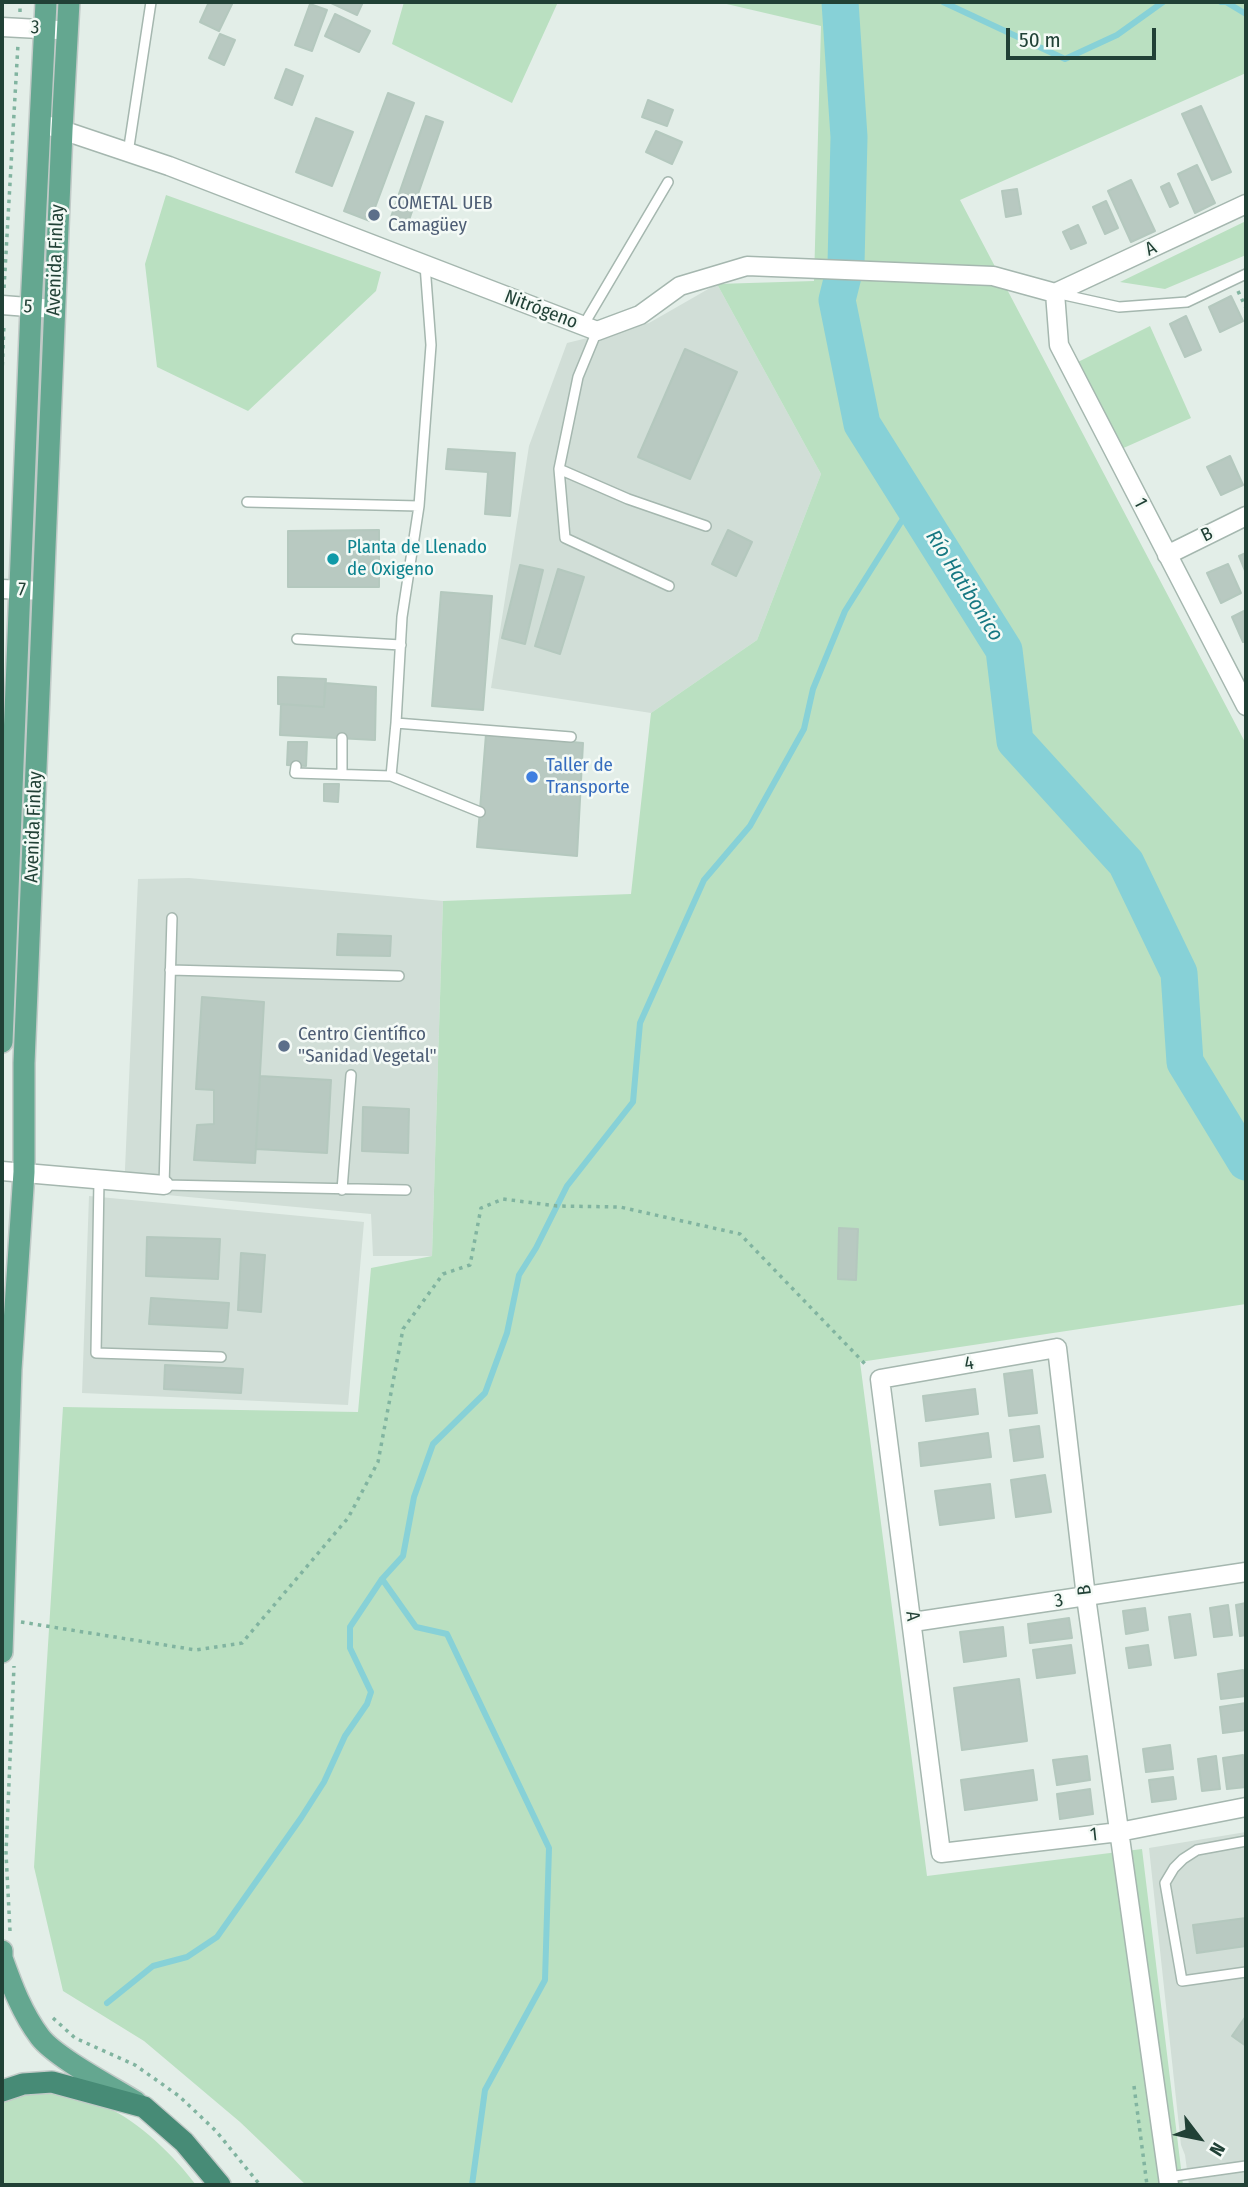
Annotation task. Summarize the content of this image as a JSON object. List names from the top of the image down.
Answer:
{
  "streets": {
    "main road": ["Avenida Finlay"],
    "street": [
      "3",
      "A",
      "5",
      "Nitrógeno",
      "1",
      "B",
      "7",
      "4"
    ]
  },
  "crossings": [
    ["3", "A"],
    ["3", "Avenida Finlay"],
    ["3", "B"],
    ["A", "Nitrógeno"],
    ["A", "1"],
    ["A", "4"],
    ["Avenida Finlay", "5"],
    ["Avenida Finlay", "Nitrógeno"],
    ["Avenida Finlay", "7"],
    ["Nitrógeno", "1"],
    ["1", "B"],
    ["B", "4"]
  ],
  "water": ["Río Hatibonico"],
  "places": [
    "COMETAL UEB Camagüey",
    "Planta de Llenado de Oxigeno",
    "Taller de Transporte",
    "Centro Científico \"Sanidad Vegetal\""
  ],
  "scale_bar": "50 m",
  "north": "bottom right"
}
